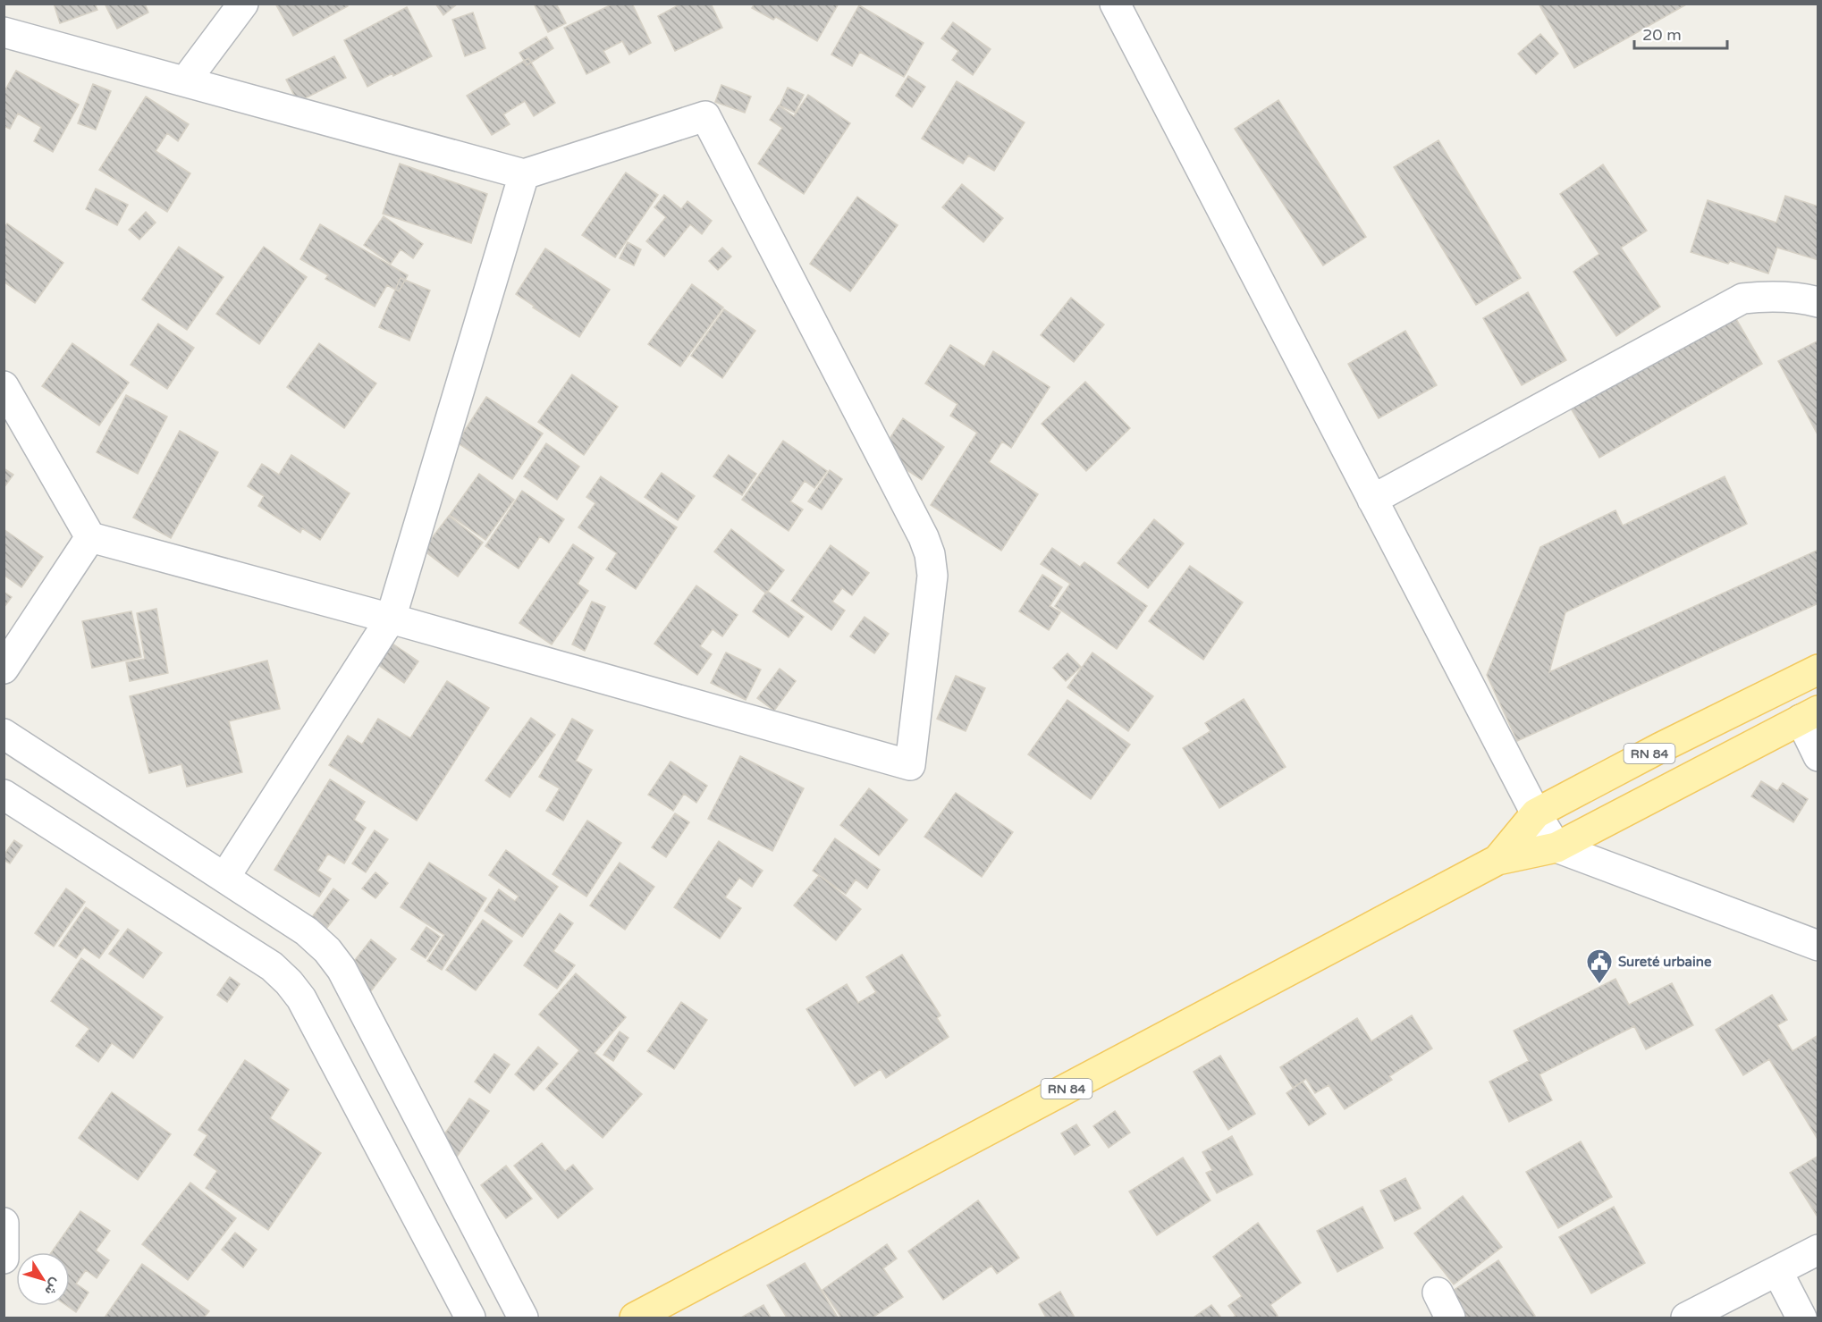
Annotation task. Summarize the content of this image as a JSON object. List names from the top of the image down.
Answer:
{
  "streets": {
    "main road": ["RN 84"]
  },
  "places": {
    "public building": ["Sureté urbaine"]
  },
  "scale_bar": "20 m",
  "north": "bottom right"
}
